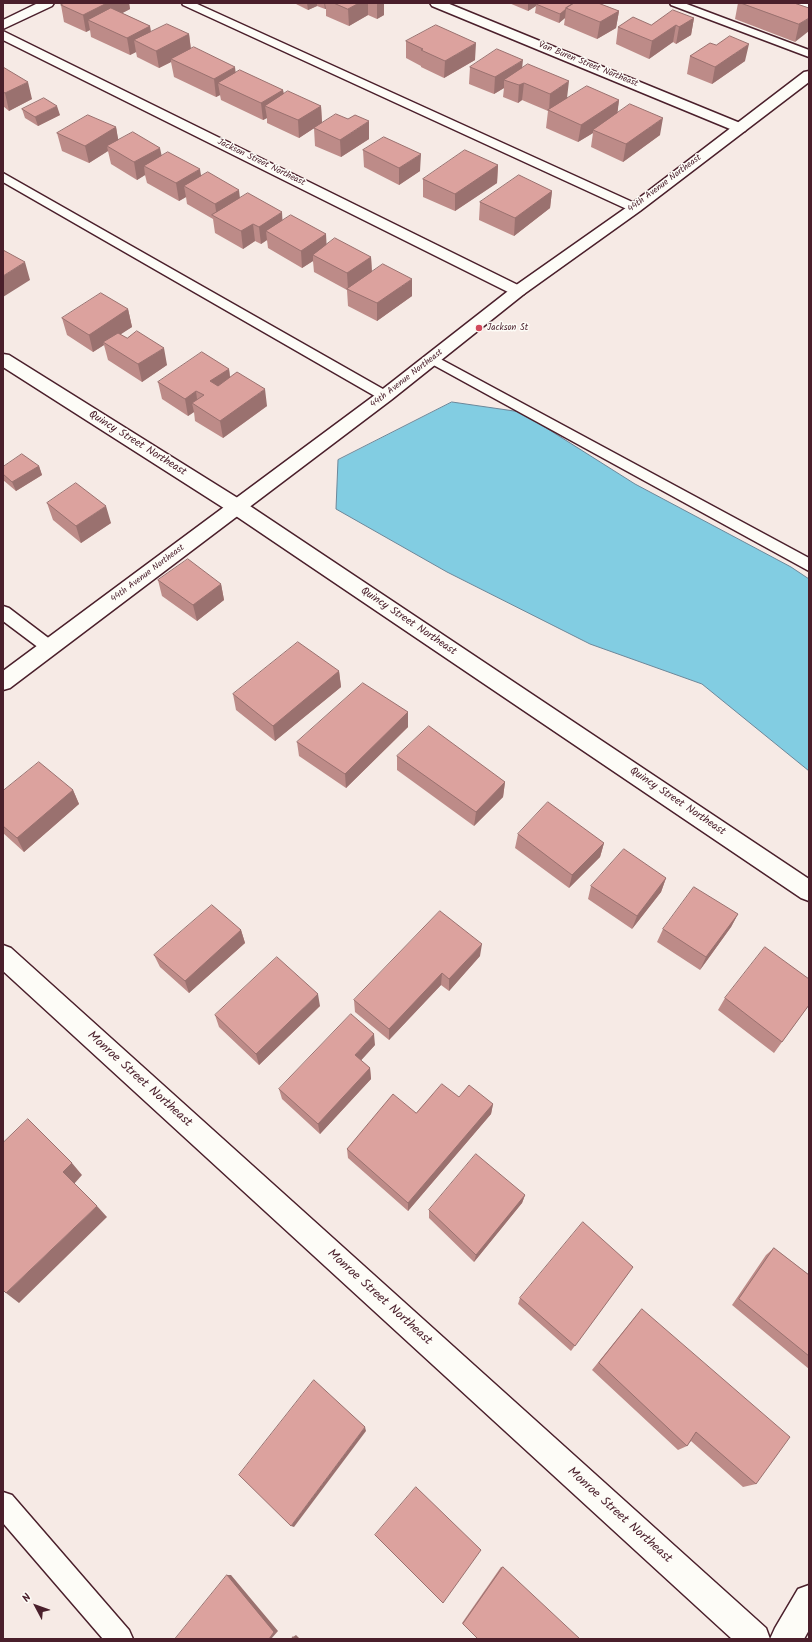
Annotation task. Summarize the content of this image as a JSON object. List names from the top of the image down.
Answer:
{
  "streets": {
    "street": [
      "Van Buren Street Northeast",
      "Jackson Street Northeast",
      "44th Avenue Northeast",
      "Quincy Street Northeast",
      "Monroe Street Northeast"
    ]
  },
  "crossings": [
    ["Van Buren Street Northeast", "44th Avenue Northeast"],
    ["Jackson Street Northeast", "44th Avenue Northeast"],
    ["44th Avenue Northeast", "Quincy Street Northeast"]
  ],
  "places": ["Jackson St"],
  "north": "top left"
}
